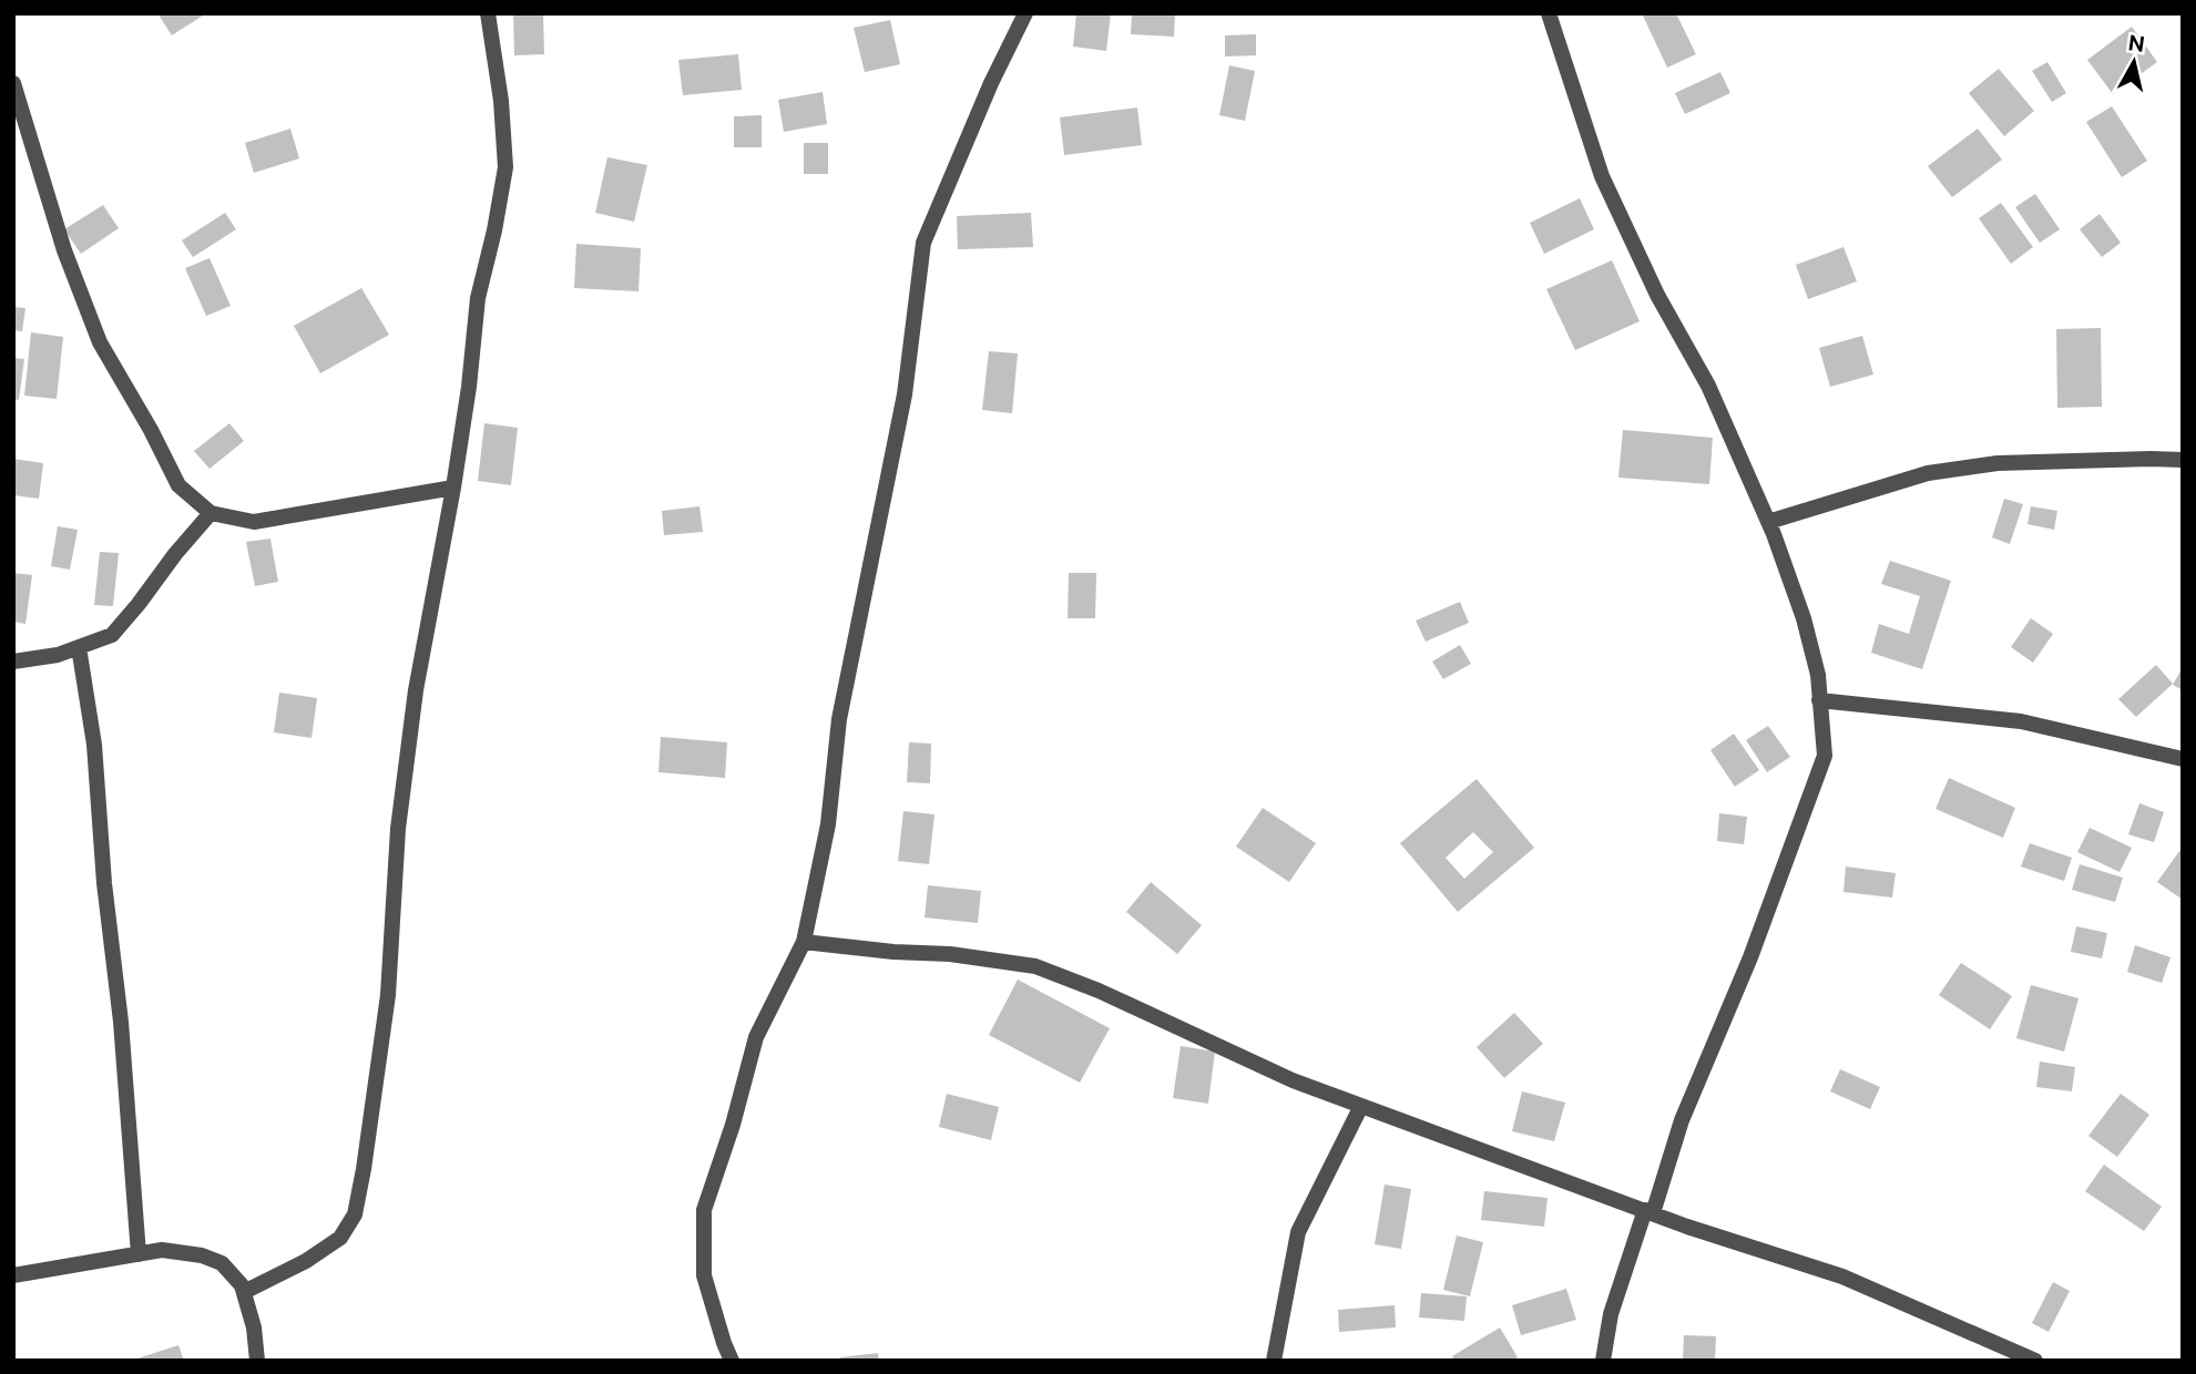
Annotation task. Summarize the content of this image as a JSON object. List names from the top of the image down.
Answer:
{
  "north": "top"
}
